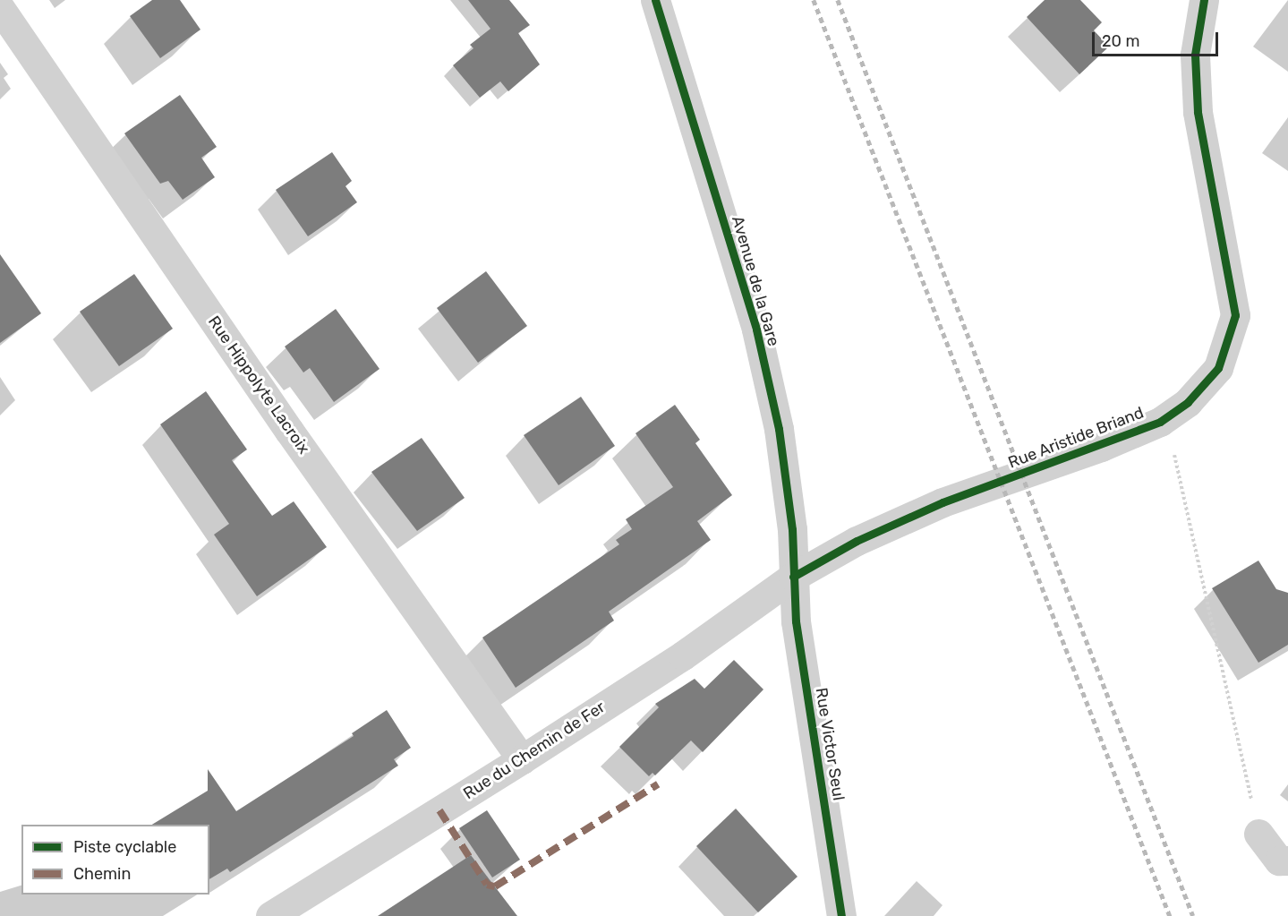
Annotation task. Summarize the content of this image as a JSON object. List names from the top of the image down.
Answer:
{
  "streets": {
    "street": [
      "Avenue de la Gare",
      "Rue Hippolyte Lacroix",
      "Rue Aristide Briand",
      "Rue Victor Seul",
      "Rue du Chemin de Fer"
    ]
  },
  "crossings": [
    ["Avenue de la Gare", "Rue Aristide Briand"],
    ["Avenue de la Gare", "Rue Victor Seul"],
    ["Avenue de la Gare", "Rue du Chemin de Fer"],
    ["Rue Hippolyte Lacroix", "Rue du Chemin de Fer"],
    ["Rue Aristide Briand", "Rue Victor Seul"],
    ["Rue Aristide Briand", "Rue du Chemin de Fer"],
    ["Rue Victor Seul", "Rue du Chemin de Fer"]
  ],
  "legend": ["Piste cyclable", "Chemin"],
  "scale_bar": "20 m"
}
